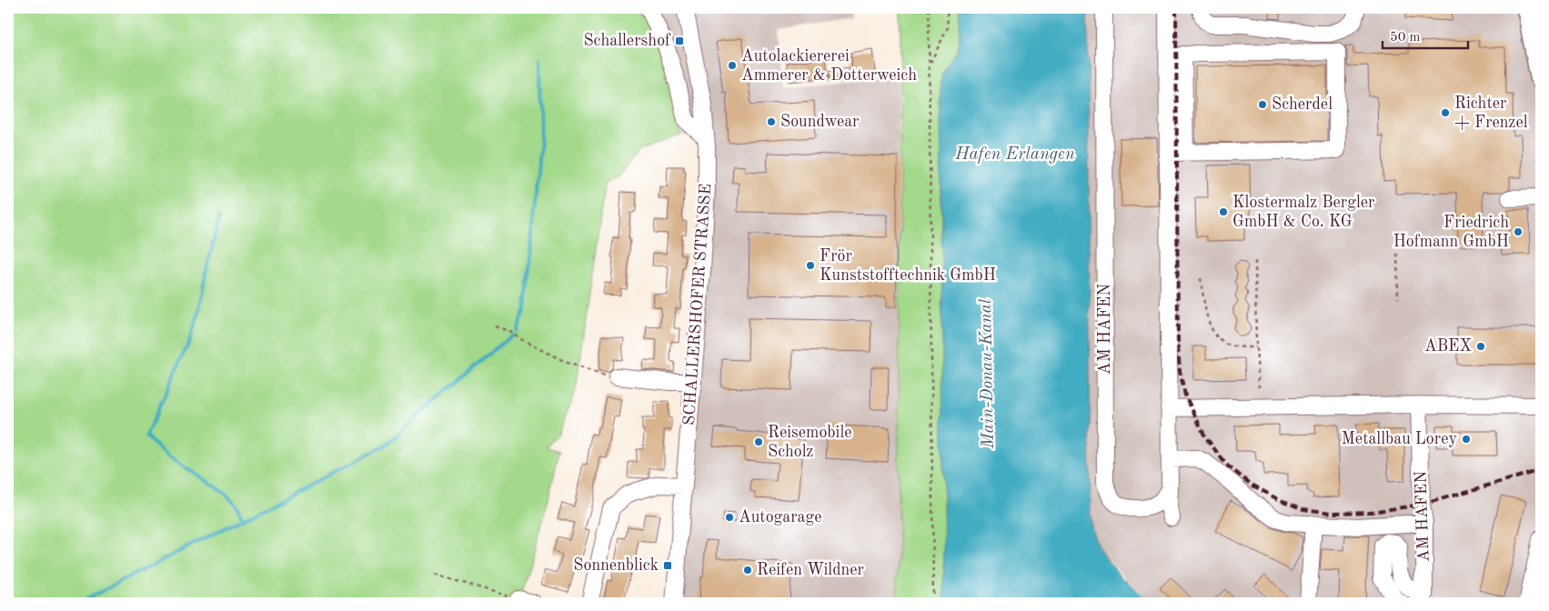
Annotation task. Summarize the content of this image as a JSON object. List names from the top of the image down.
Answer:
{
  "streets": {
    "street": ["SCHALLERSHOFER STRASSE", "AM HAFEN"]
  },
  "water": ["Hafen Erlangen", "Main-Donau-Kanal"],
  "places": {
    "transit": ["Schallershof", "Sonnenblick"],
    "other": [
      "Autolackiererei Ammerer & Dotterweich",
      "Scherdel",
      "Richter + Frenzel",
      "Soundwear",
      "Klostermalz Bergler GmbH & Co. KG",
      "Friedrich Hofmann GmbH",
      "Frör Kunststofftechnik GmbH",
      "ABEX",
      "Metallbau Lorey",
      "Reisemobile Scholz",
      "Autogarage",
      "Reifen Wildner"
    ]
  },
  "scale_bar": "50 m"
}
